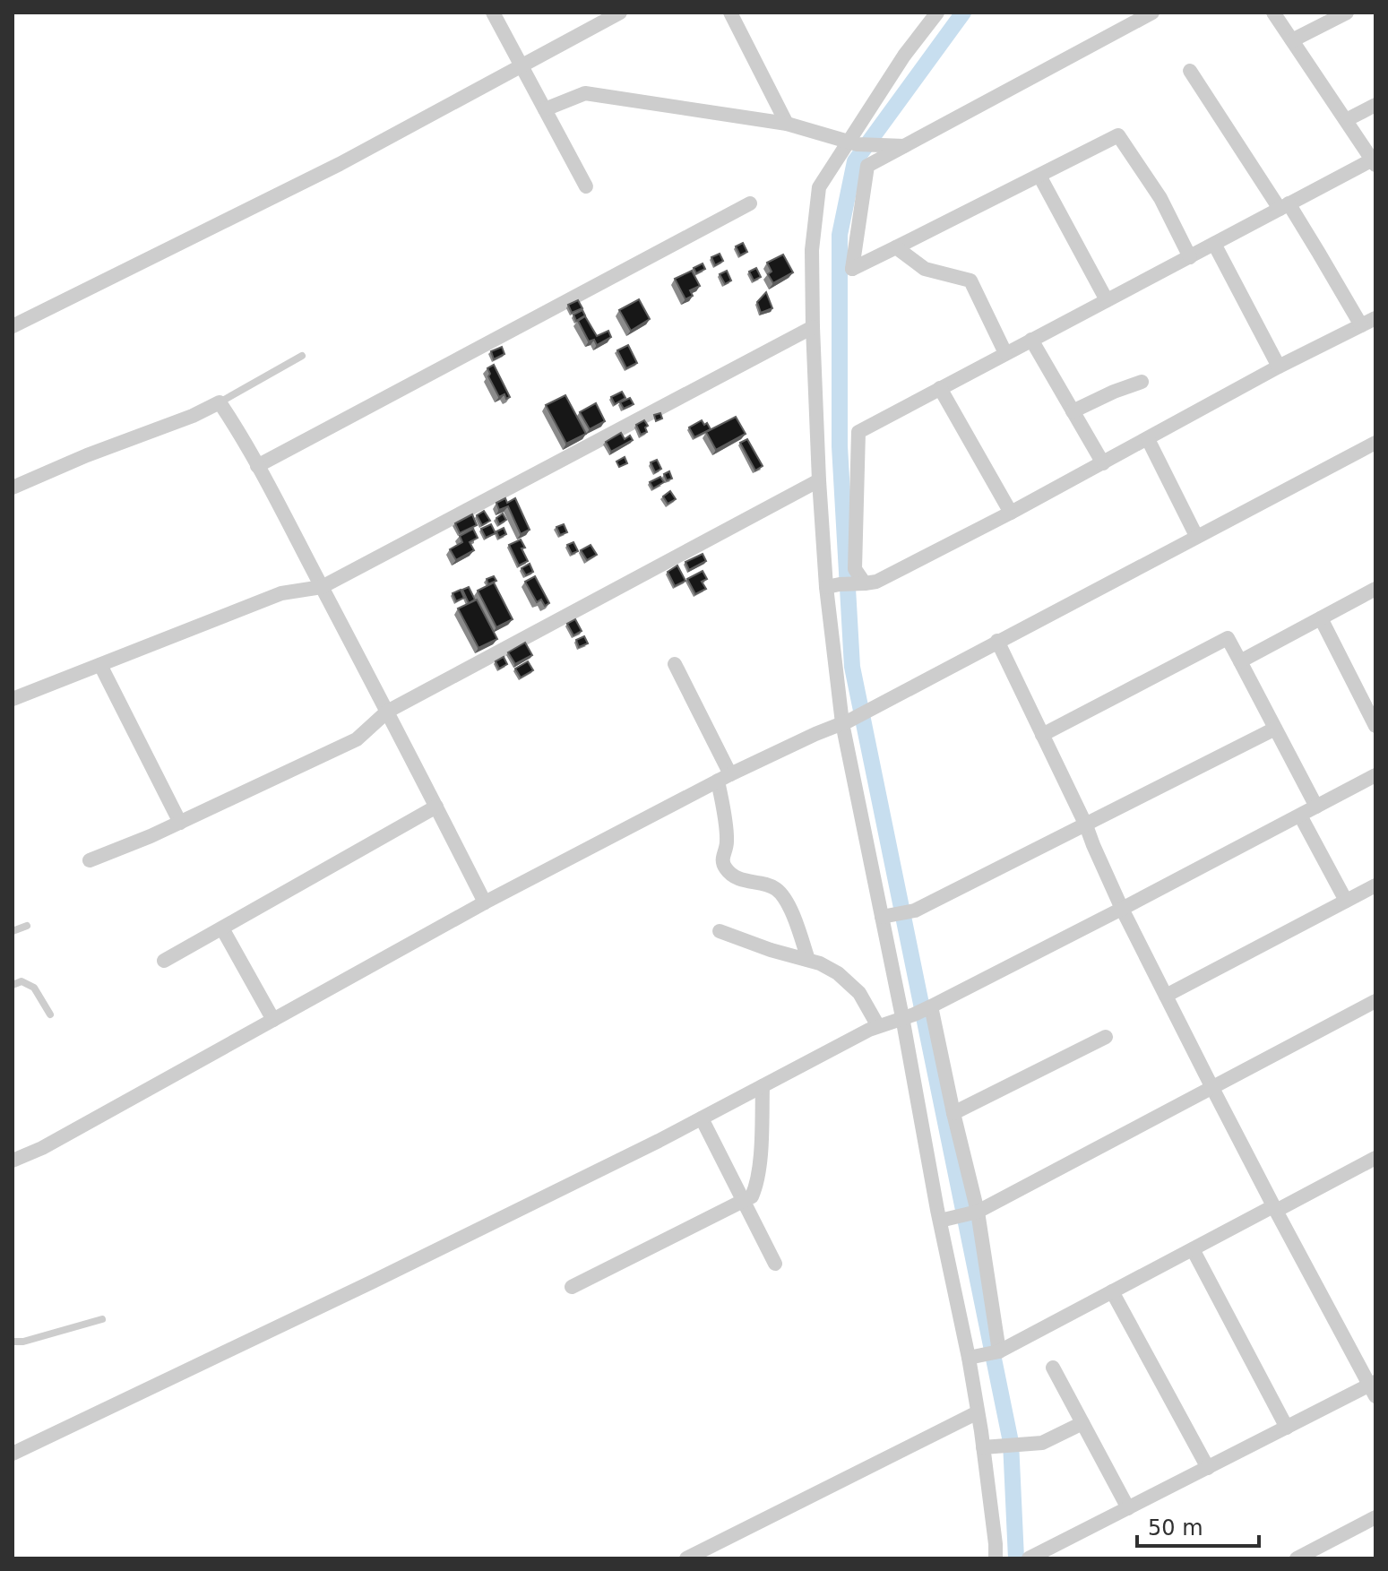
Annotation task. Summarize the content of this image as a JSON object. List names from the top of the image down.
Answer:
{
  "scale_bar": "50 m"
}
